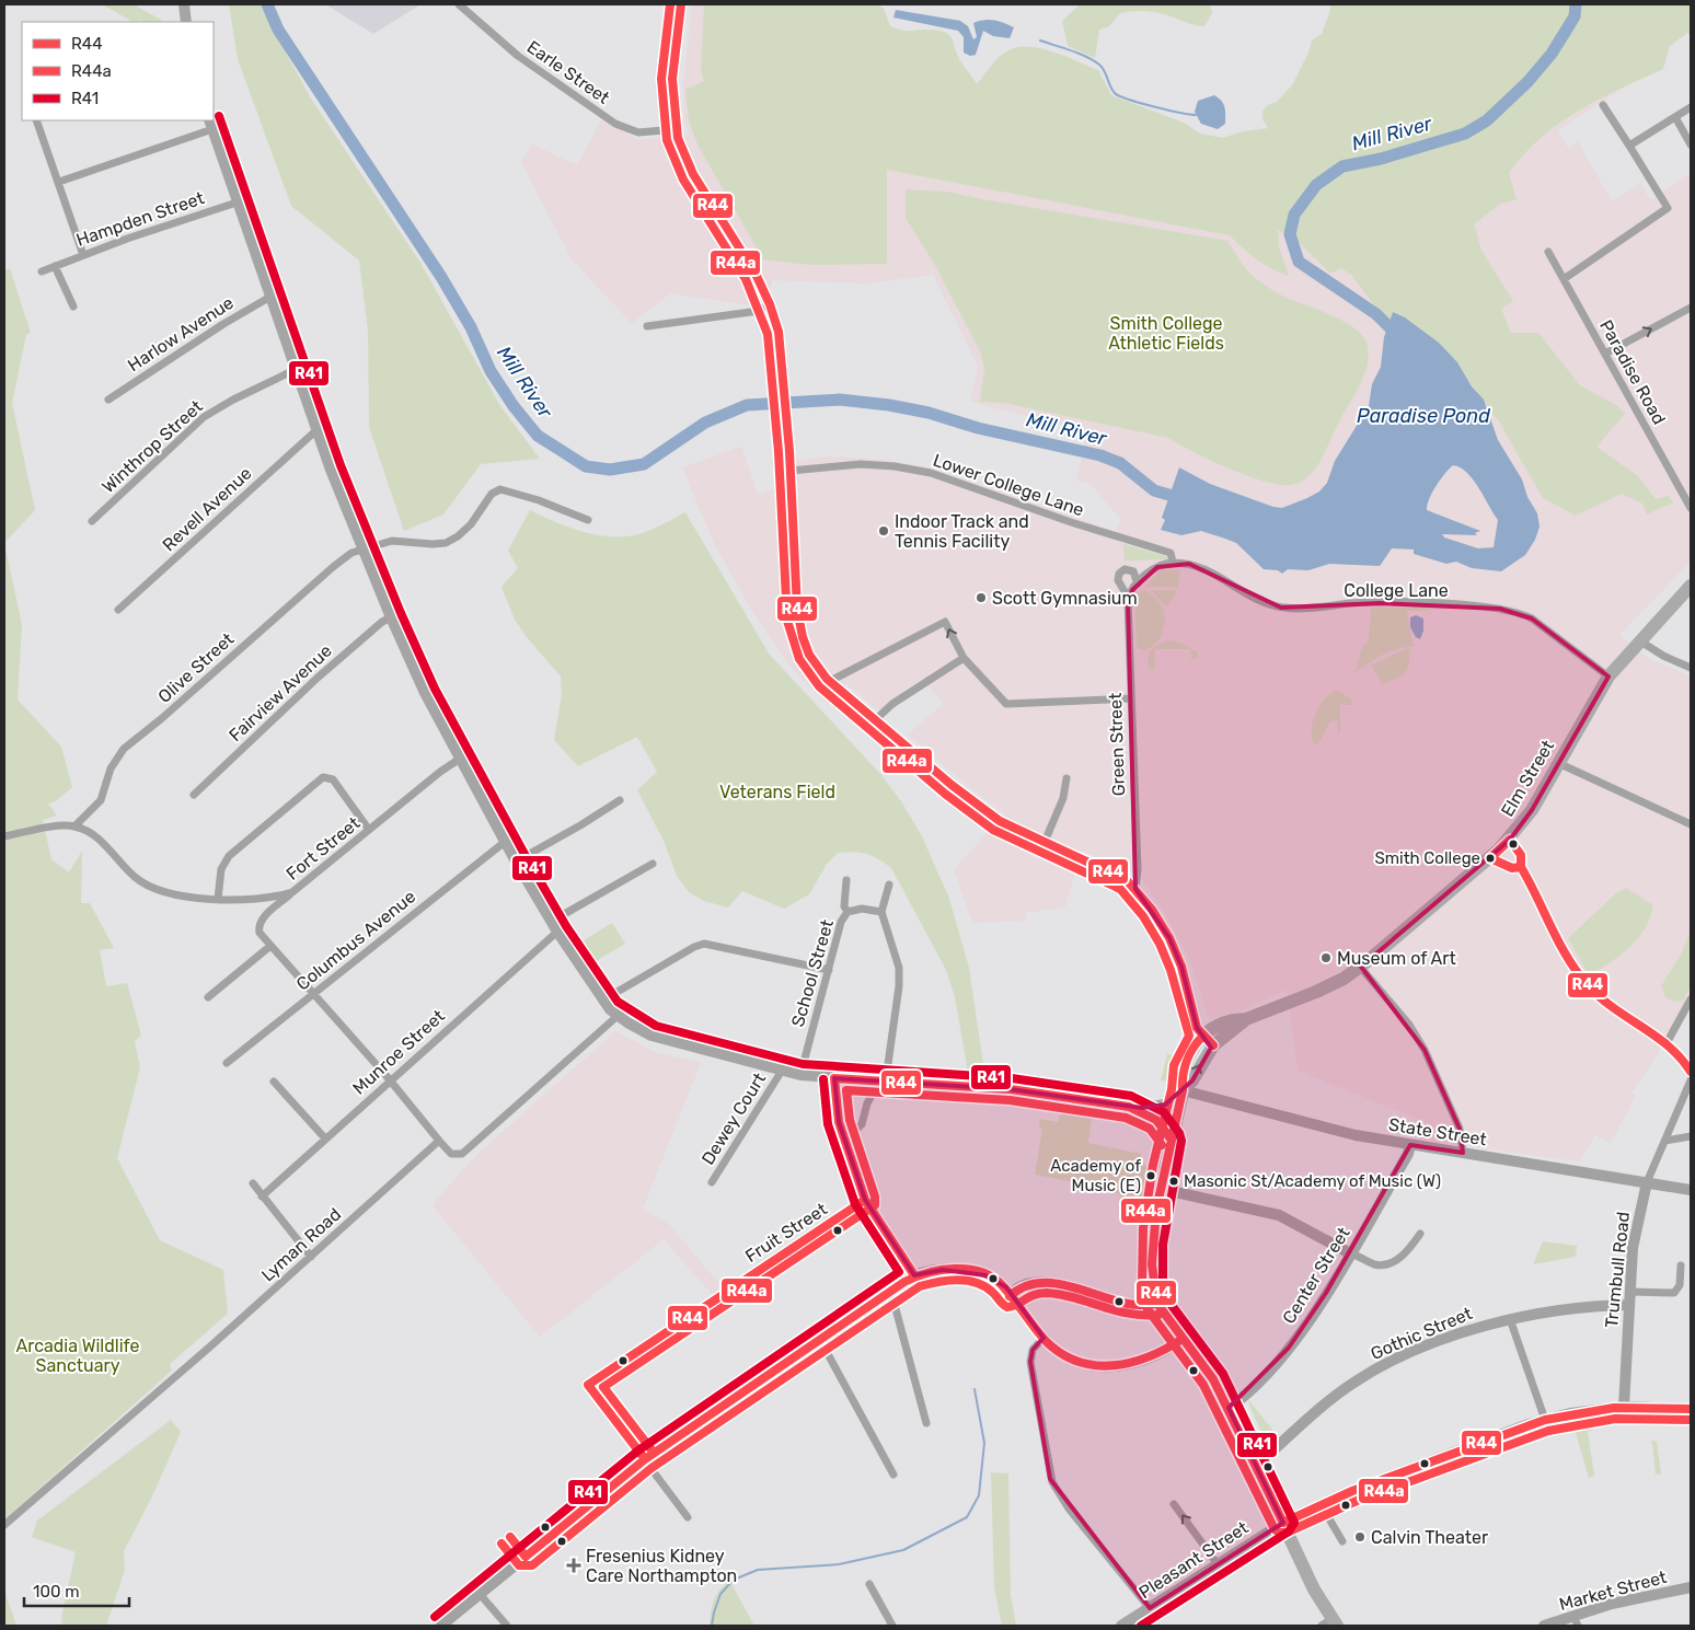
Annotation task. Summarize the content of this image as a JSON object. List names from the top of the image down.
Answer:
{
  "streets": {
    "highway": ["Elm Street"],
    "main road": [
      "State Street",
      "Trumbull Road",
      "Center Street",
      "Gothic Street",
      "Pleasant Street",
      "Market Street"
    ],
    "street": [
      "Earle Street",
      "Hampden Street",
      "Harlow Avenue",
      "Paradise Road",
      "Winthrop Street",
      "Lower College Lane",
      "Revell Avenue",
      "College Lane",
      "Olive Street",
      "Fairview Avenue",
      "Green Street",
      "Fort Street",
      "Columbus Avenue",
      "School Street",
      "Munroe Street",
      "Dewey Court",
      "Fruit Street",
      "Lyman Road"
    ]
  },
  "crossings": [
    ["Lower College Lane", "College Lane"],
    ["College Lane", "Elm Street"],
    ["Olive Street", "Fort Street"],
    ["State Street", "Trumbull Road"],
    ["State Street", "Center Street"],
    ["Trumbull Road", "Gothic Street"],
    ["Trumbull Road", "Pleasant Street"]
  ],
  "water": ["Mill River", "Paradise Pond"],
  "parks": ["Smith College Athletic Fields", "Veterans Field", "Arcadia Wildlife Sanctuary"],
  "places": {
    "other": [
      "Indoor Track and Tennis Facility",
      "Scott Gymnasium",
      "Smith College",
      "Museum of Art",
      "Academy of Music (E)",
      "Masonic St/Academy of Music (W)",
      "Calvin Theater"
    ],
    "health": ["Fresenius Kidney Care Northampton"]
  },
  "lines": ["transit line R44", "transit line R44a", "transit line R41"],
  "legend": ["R44", "R44a", "R41"],
  "scale_bar": "100 m"
}
